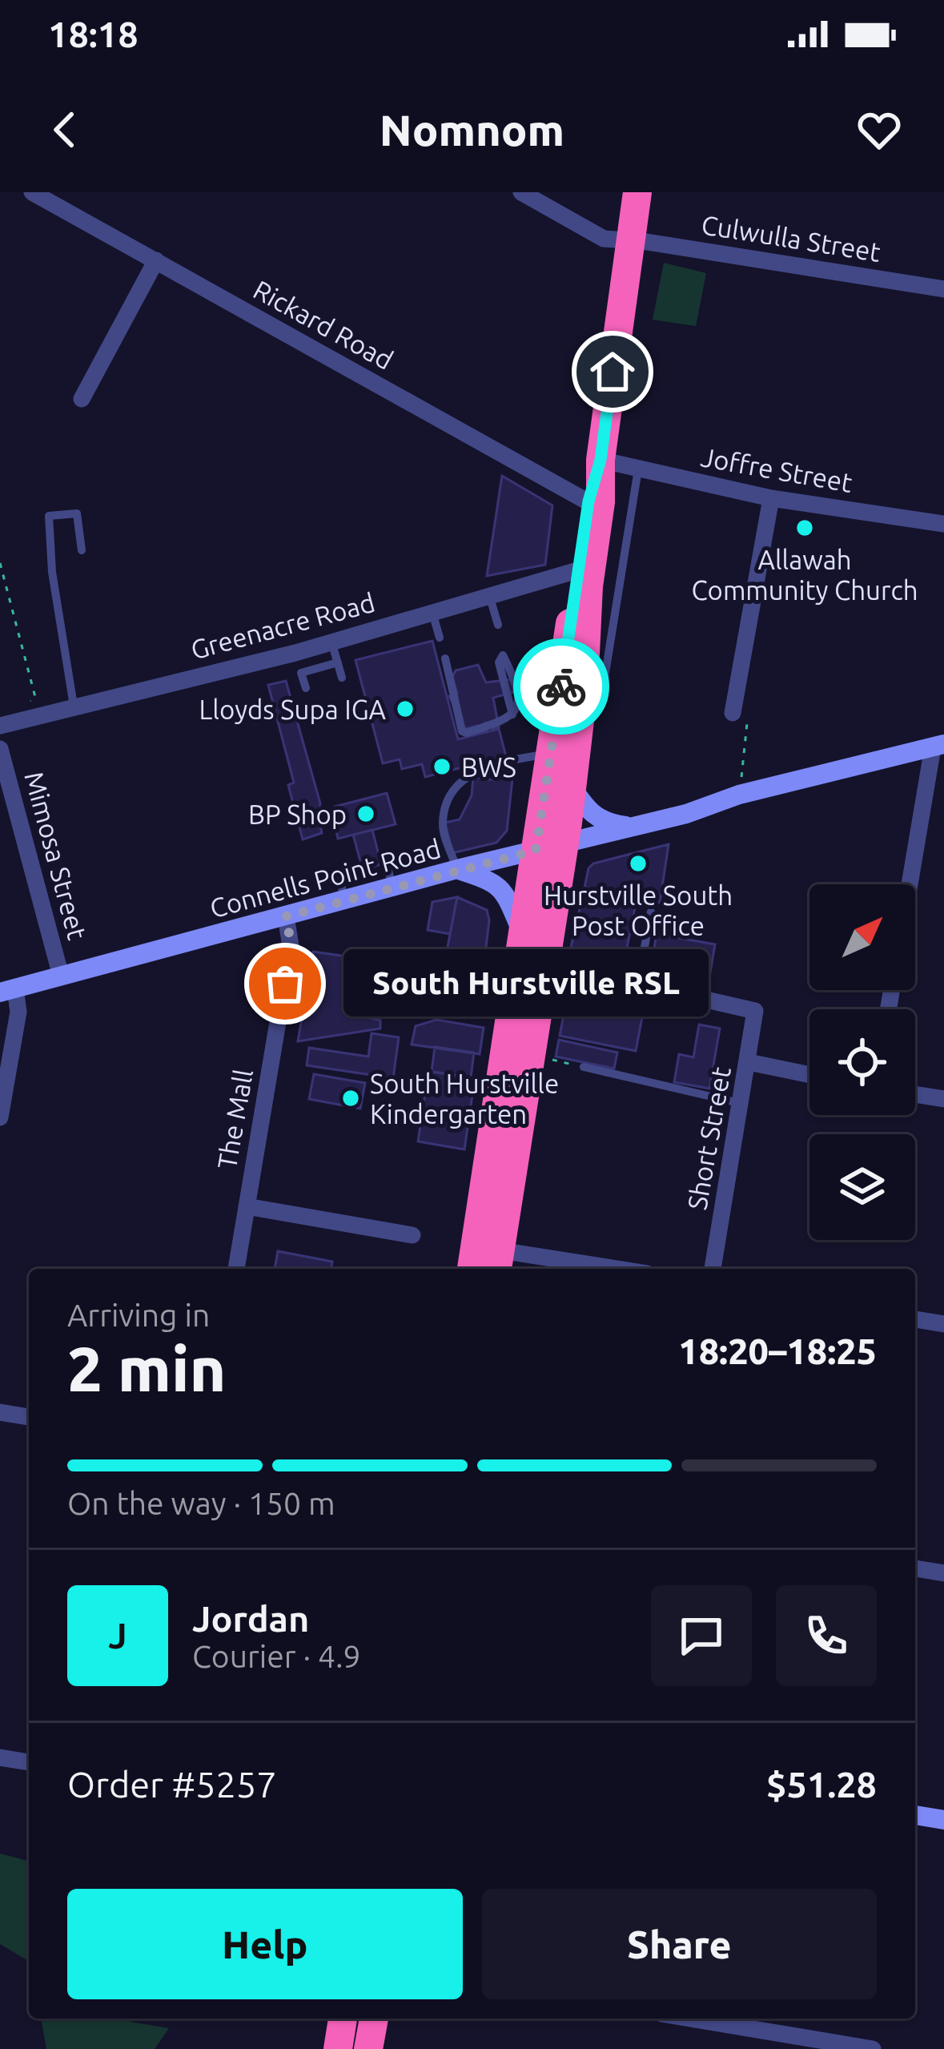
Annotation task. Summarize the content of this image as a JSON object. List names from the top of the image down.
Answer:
{
  "streets": {
    "street": [
      "Culwulla Street",
      "Rickard Road",
      "Joffre Street",
      "Greenacre Road",
      "Mimosa Street",
      "Connells Point Road",
      "The Mall",
      "Short Street"
    ]
  },
  "crossings": [
    ["Mimosa Street", "Connells Point Road"],
    ["Connells Point Road", "The Mall"]
  ],
  "places": [
    "Allawah Community Church",
    "Lloyds Supa IGA",
    "BWS",
    "BP Shop",
    "Hurstville South Post Office",
    "South Hurstville RSL",
    "South Hurstville Kindergarten"
  ],
  "north": "top right",
  "page": {
    "status": "18:18",
    "header": "Nomnom",
    "bubble": "South Hurstville RSL",
    "heading": ["2 min", "Arriving in", "18:20–18:25"],
    "panel": [
      "Jordan",
      "Courier · 4.9",
      "Order #5257",
      "$51.28"
    ],
    "bar": "On the way · 150 m",
    "round": "J",
    "buttons": ["Help", "Share"]
  }
}
